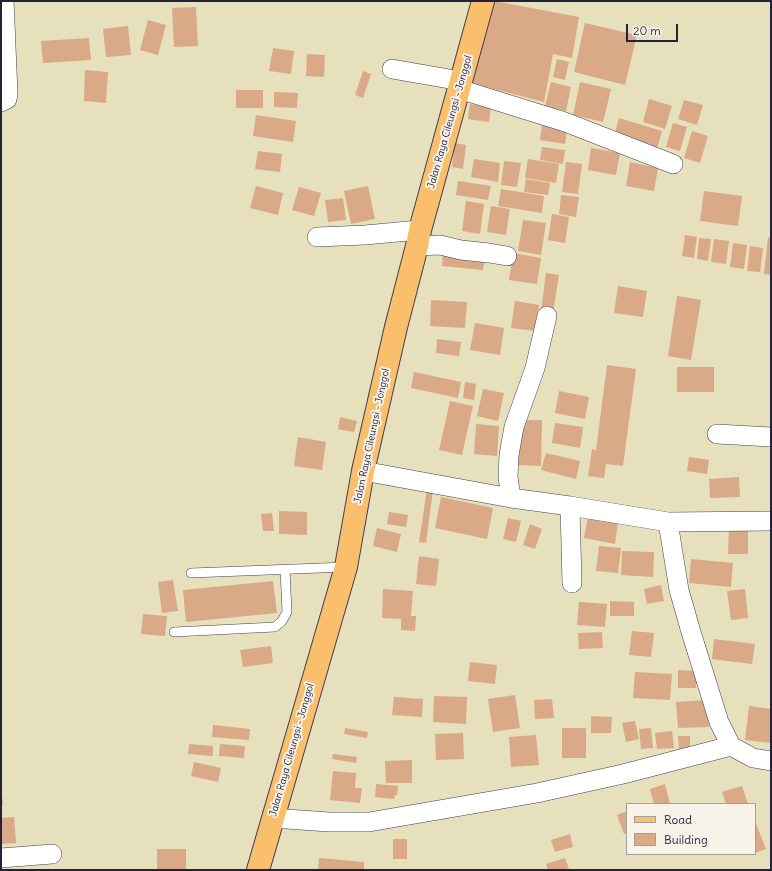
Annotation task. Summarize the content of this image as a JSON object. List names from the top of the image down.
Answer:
{
  "streets": {
    "main road": ["Jalan Raya Cileungsi - Jonggol"]
  },
  "legend": ["Road", "Building"],
  "scale_bar": "20 m"
}
